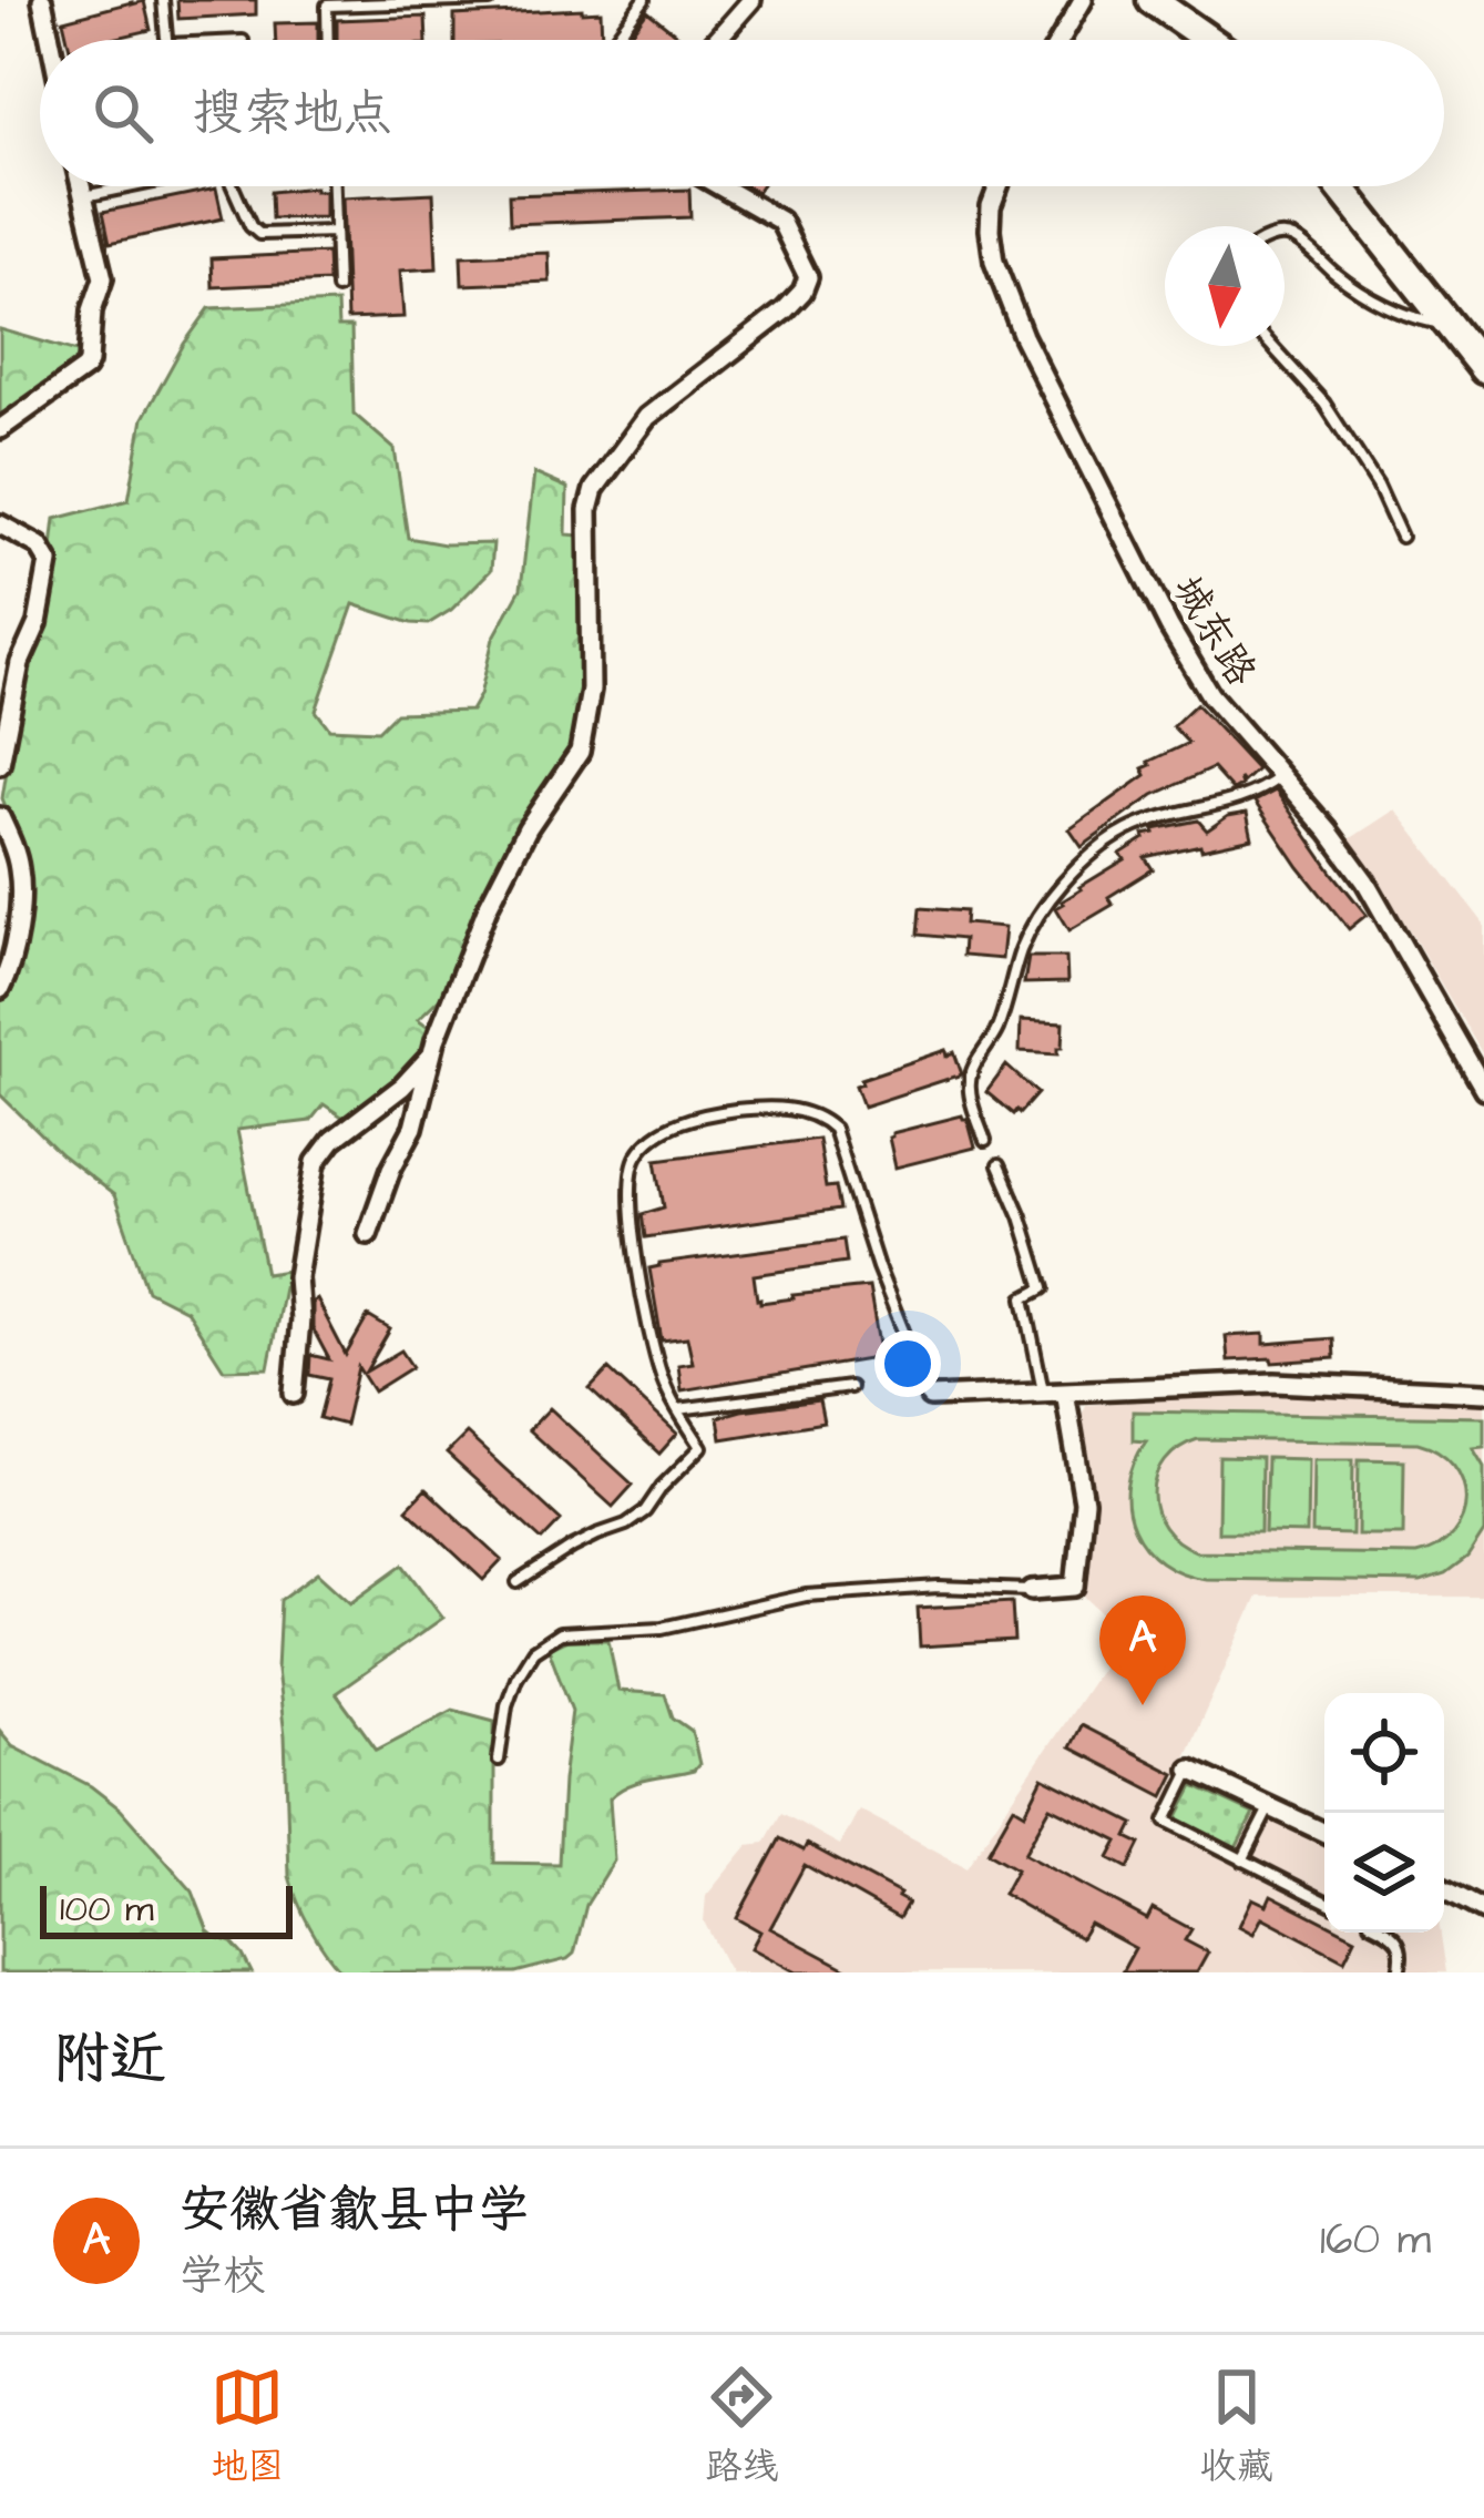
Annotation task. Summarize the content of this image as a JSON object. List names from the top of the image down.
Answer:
{
  "streets": {
    "street": ["城东路"]
  },
  "scale_bar": "100 m",
  "north": "bottom",
  "page": {
    "search": "搜索地点",
    "pins": "A",
    "scale": "100 m",
    "heading": "附近",
    "list": [
      {
        "mark": "A",
        "name": "安徽省歙县中学",
        "note": "学校",
        "value": "160 m"
      }
    ],
    "nav": ["地图", "路线", "收藏"]
  }
}
